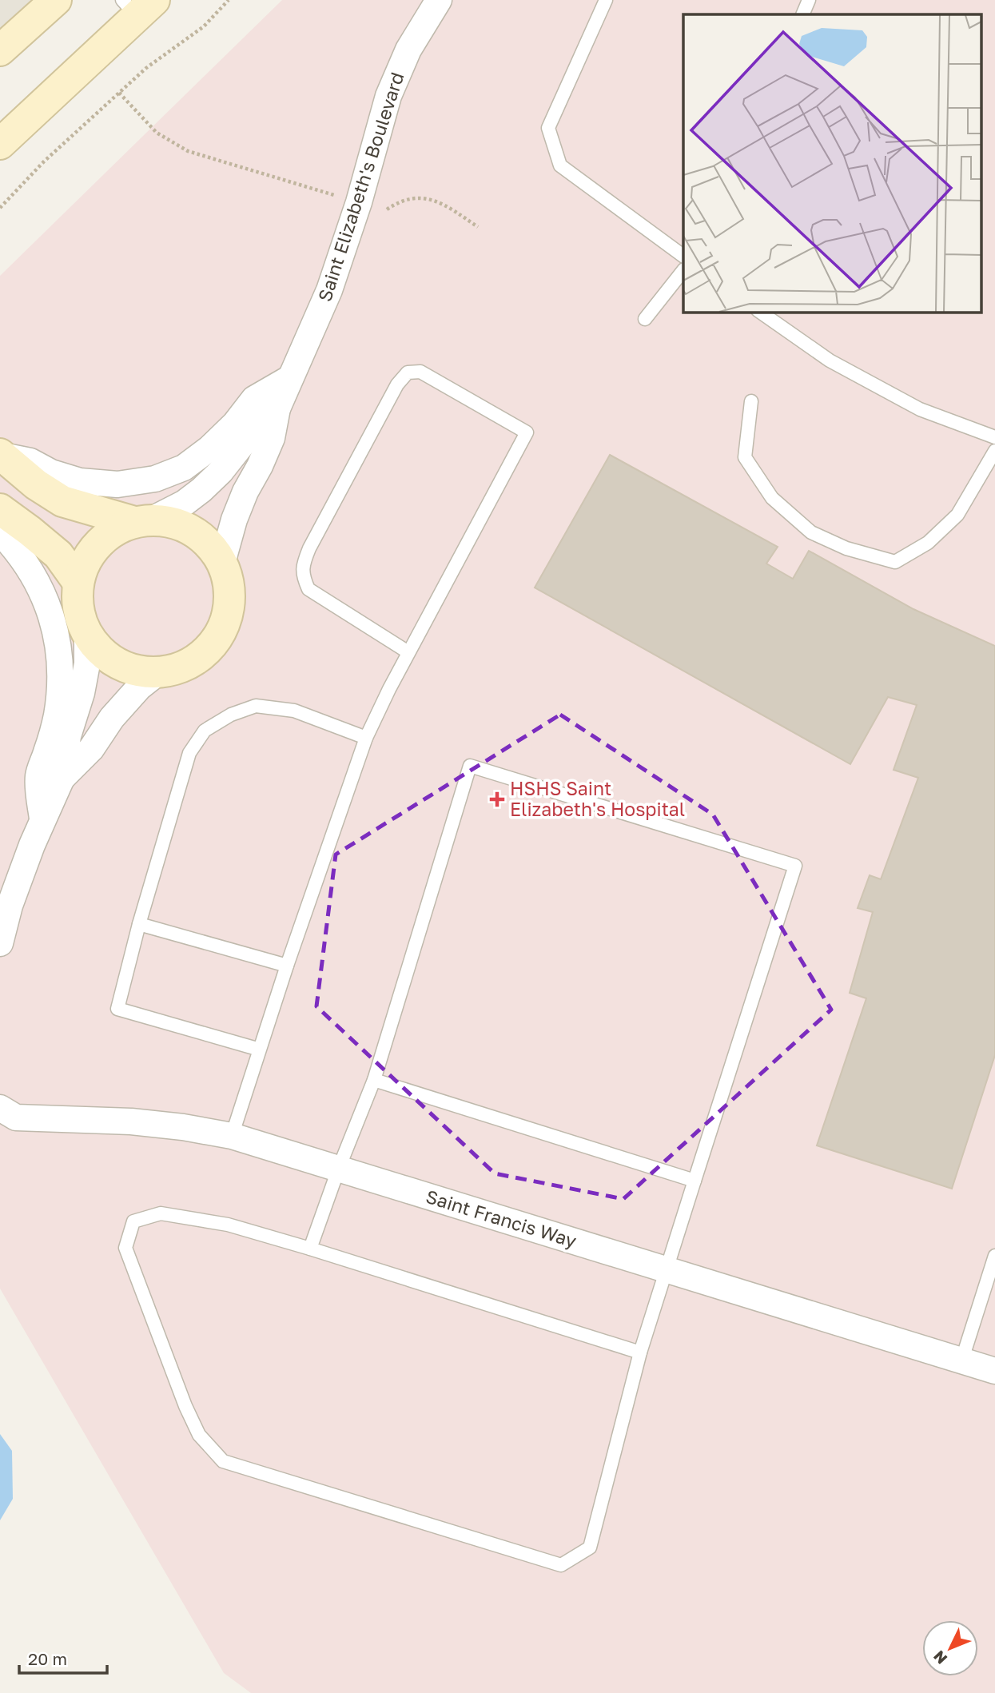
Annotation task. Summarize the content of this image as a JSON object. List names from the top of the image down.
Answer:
{
  "streets": {
    "street": ["Saint Elizabeth's Boulevard", "Saint Francis Way"]
  },
  "places": {
    "health": ["HSHS Saint Elizabeth's Hospital"]
  },
  "scale_bar": "20 m",
  "north": "bottom left"
}
